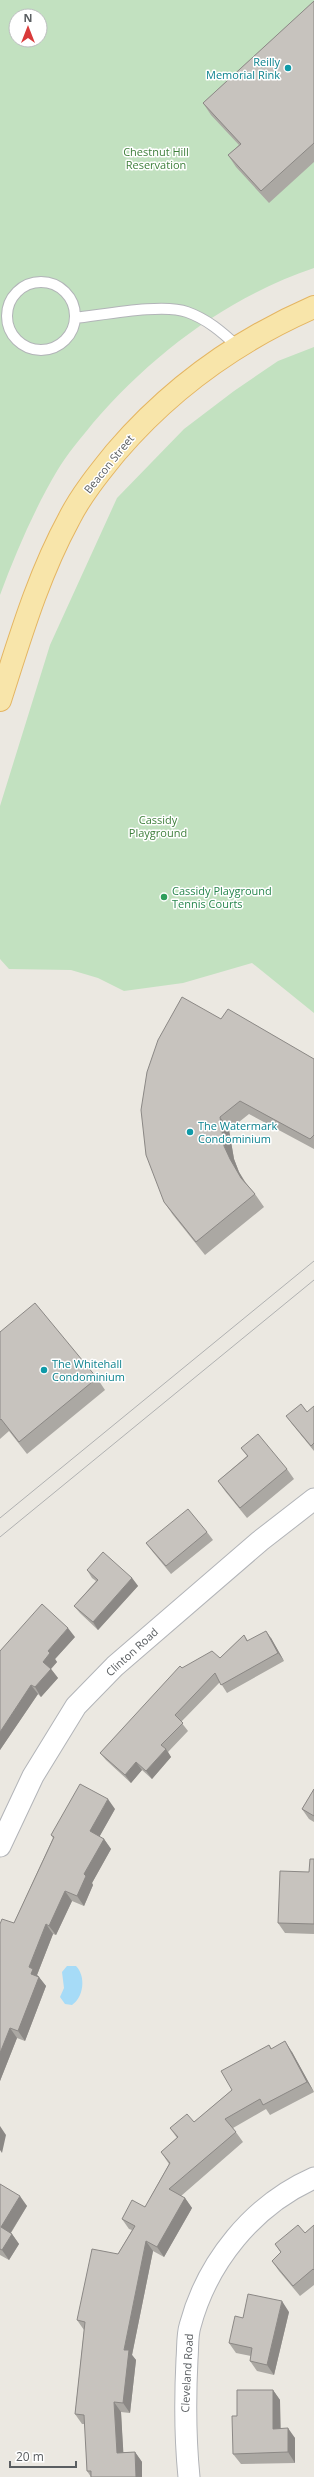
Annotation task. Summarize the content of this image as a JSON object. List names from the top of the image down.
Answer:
{
  "streets": {
    "main road": ["Beacon Street"],
    "street": ["Clinton Road", "Cleveland Road"]
  },
  "parks": ["Chestnut Hill Reservation", "Cassidy Playground"],
  "places": [
    "Reilly Memorial Rink",
    "Cassidy Playground Tennis Courts",
    "The Watermark Condominium",
    "The Whitehall Condominium"
  ],
  "scale_bar": "20 m",
  "north": "top"
}
